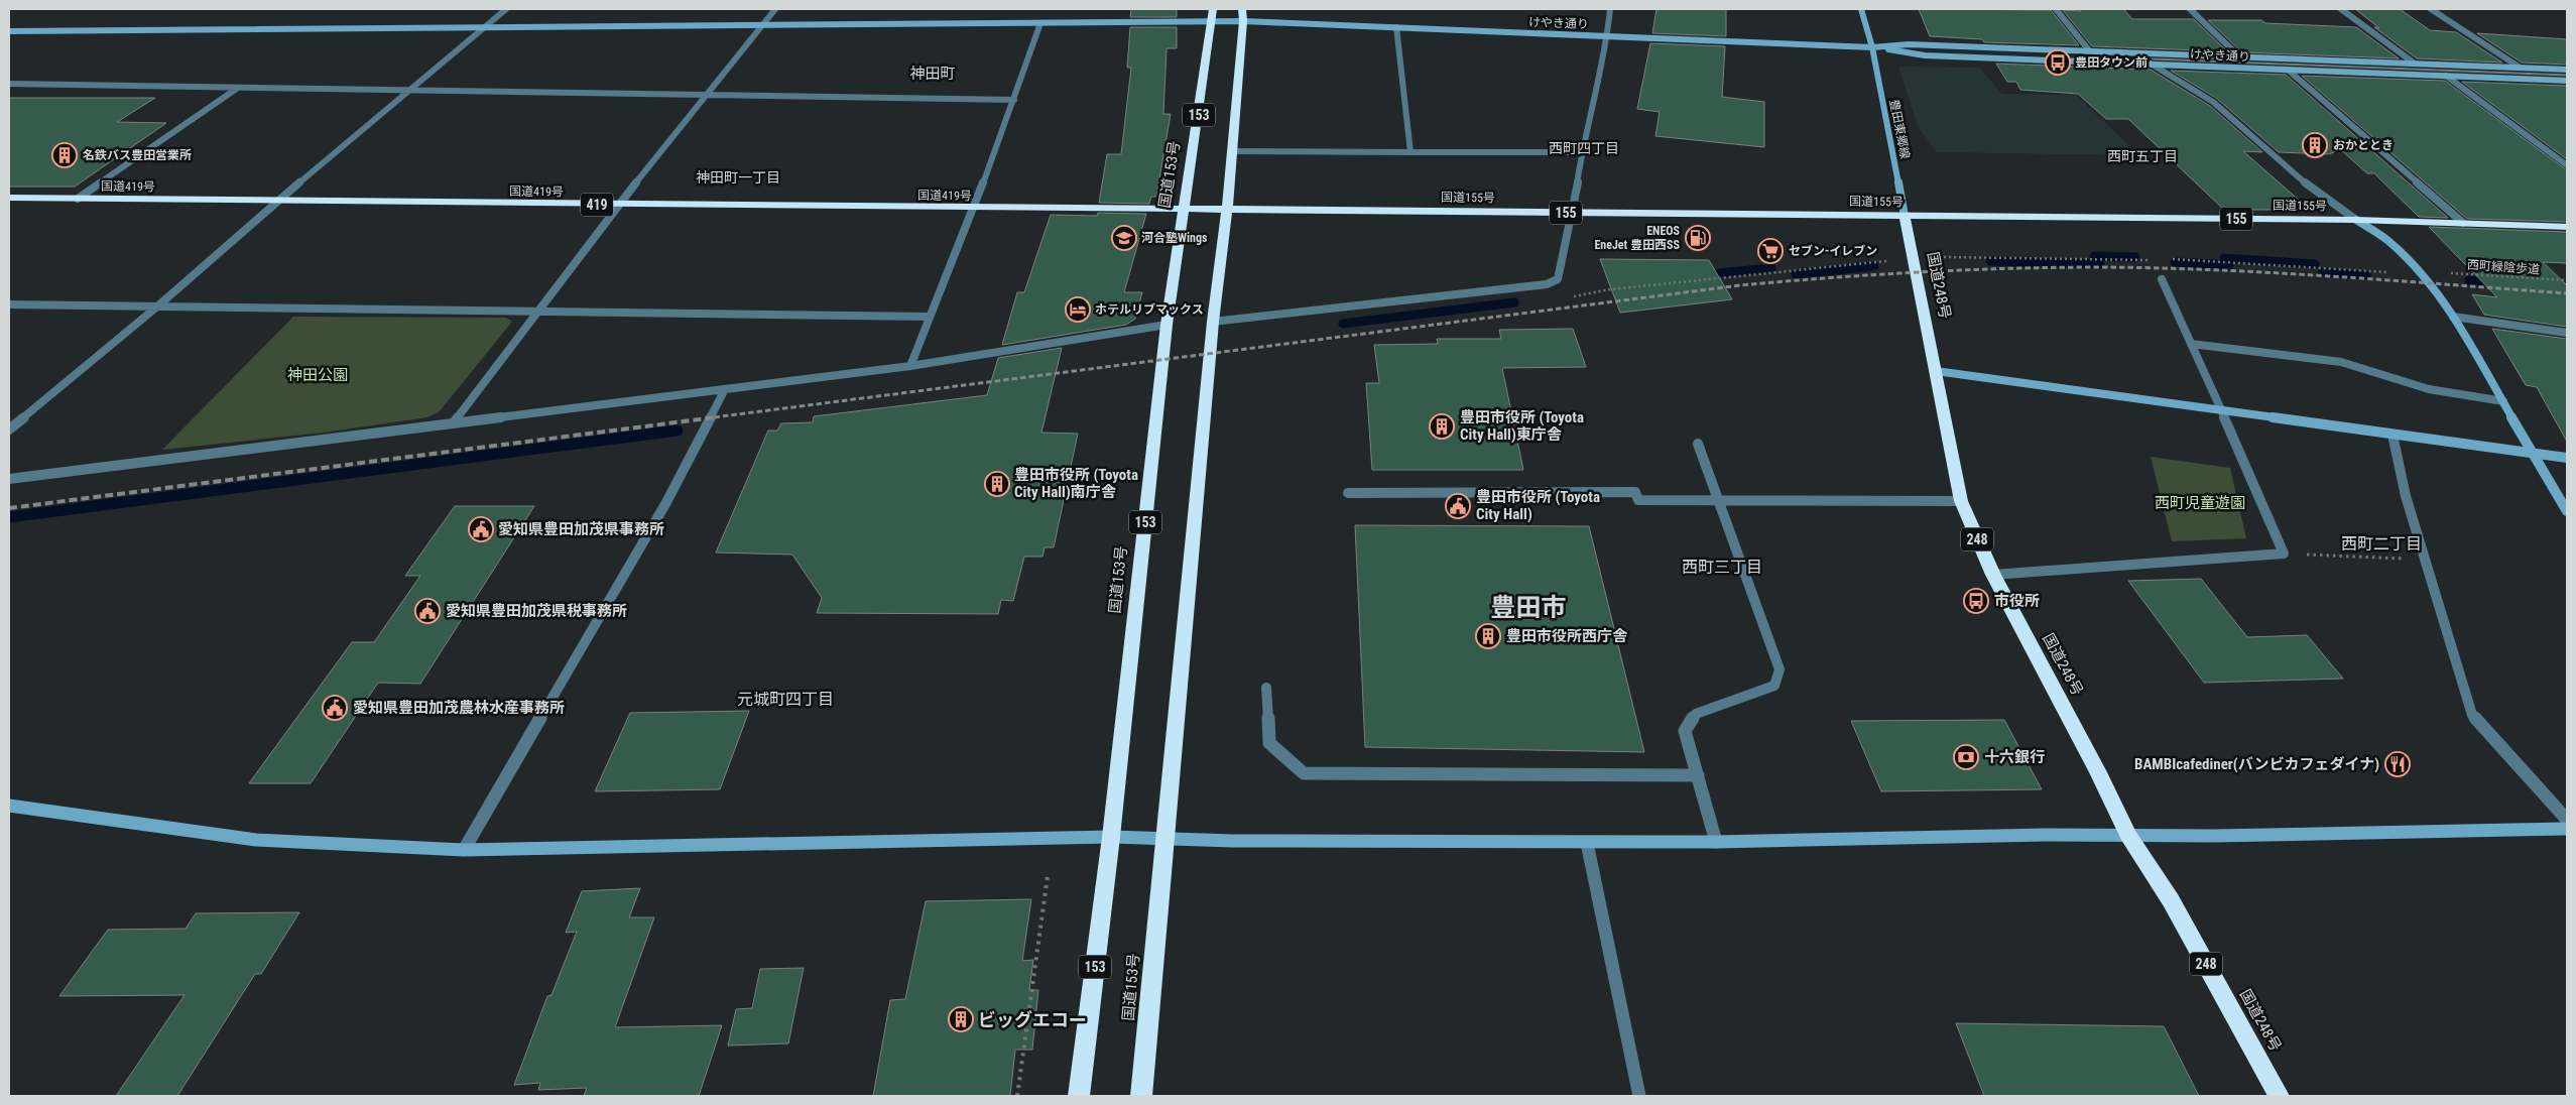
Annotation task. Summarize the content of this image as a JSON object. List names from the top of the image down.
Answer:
{
  "streets": {
    "highway": [
      "153",
      "国道153号",
      "国道419号",
      "国道155号",
      "419",
      "155",
      "国道248号",
      "248"
    ],
    "street": ["けやき通り", "豊田東郷線"],
    "path": ["西町緑陰歩道"]
  },
  "crossings": [
    ["けやき通り", "豊田東郷線"],
    ["けやき通り", "国道153号"],
    ["豊田東郷線", "国道155号"],
    ["豊田東郷線", "国道248号"],
    ["国道153号", "国道419号"],
    ["国道153号", "国道155号"],
    ["国道419号", "国道155号"],
    ["国道155号", "国道248号"]
  ],
  "districts": [
    "神田町",
    "西町四丁目",
    "西町五丁目",
    "神田町一丁目",
    "西町二丁目",
    "西町三丁目",
    "豊田市",
    "元城町四丁目"
  ],
  "parks": ["神田公園", "西町児童遊園"],
  "places": {
    "bus stop": ["豊田タウン前", "市役所"],
    "building": [
      "おかととき",
      "名鉄バス豊田営業所",
      "豊田市役所 (Toyota City Hall)東庁舎",
      "豊田市役所 (Toyota City Hall)南庁舎",
      "豊田市役所西庁舎",
      "ビッグエコー"
    ],
    "school or university": ["河合塾Wings"],
    "fuel station": ["ENEOS EneJet 豊田西SS"],
    "supermarket": ["セブン-イレブン"],
    "hotel": ["ホテルリブマックス"],
    "public building": [
      "豊田市役所 (Toyota City Hall)",
      "愛知県豊田加茂県事務所",
      "愛知県豊田加茂県税事務所",
      "愛知県豊田加茂農林水産事務所"
    ],
    "bank": ["十六銀行"],
    "restaurant": ["BAMBIcafediner(バンビカフェダイナ)"]
  }
}
